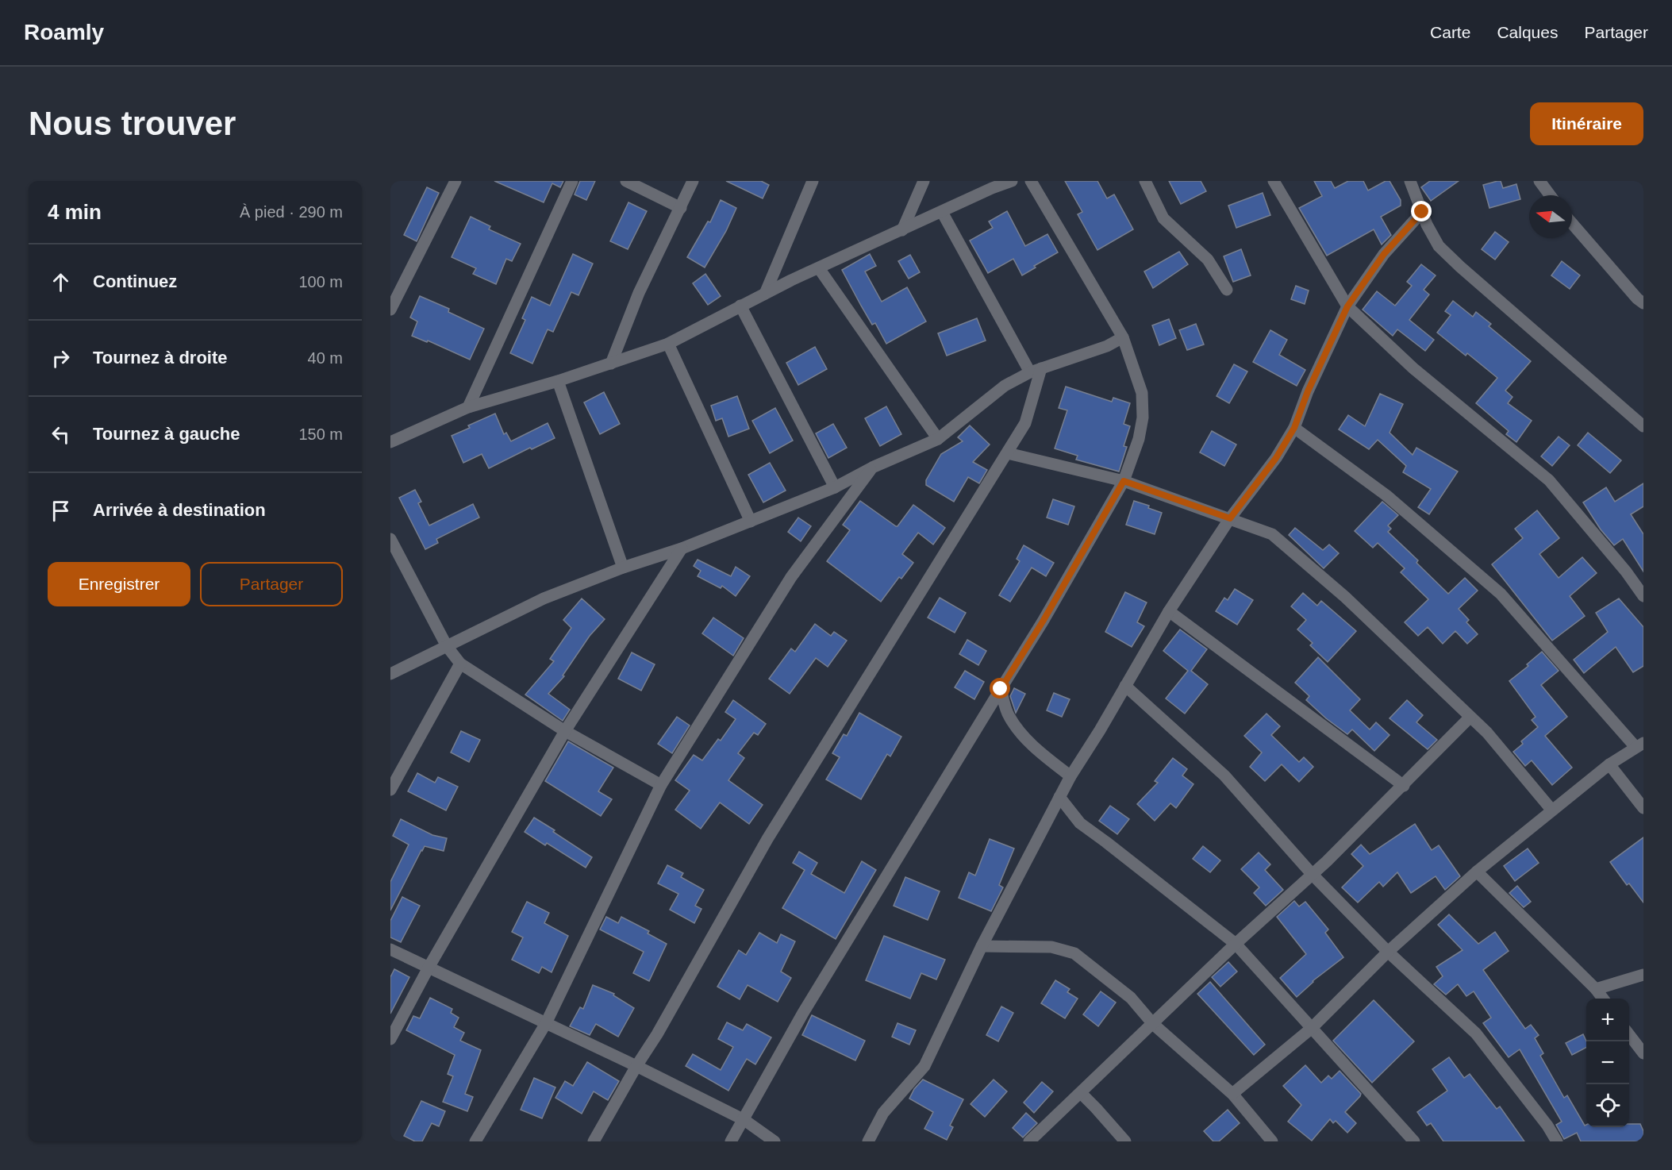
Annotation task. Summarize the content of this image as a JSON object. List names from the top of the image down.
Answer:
{
  "north": "left",
  "page": {
    "header": "Roamly",
    "nav": ["Carte", "Calques", "Partager"],
    "buttons": [
      "Itinéraire",
      ["Enregistrer", "Partager"]
    ],
    "title": "Nous trouver",
    "heading": ["4 min", "À pied · 290 m"],
    "list": [
      ["Continuez", "100 m"],
      ["Tournez à droite", "40 m"],
      ["Tournez à gauche", "150 m"],
      "Arrivée à destination"
    ],
    "map_buttons": ["+", "−"]
  }
}
